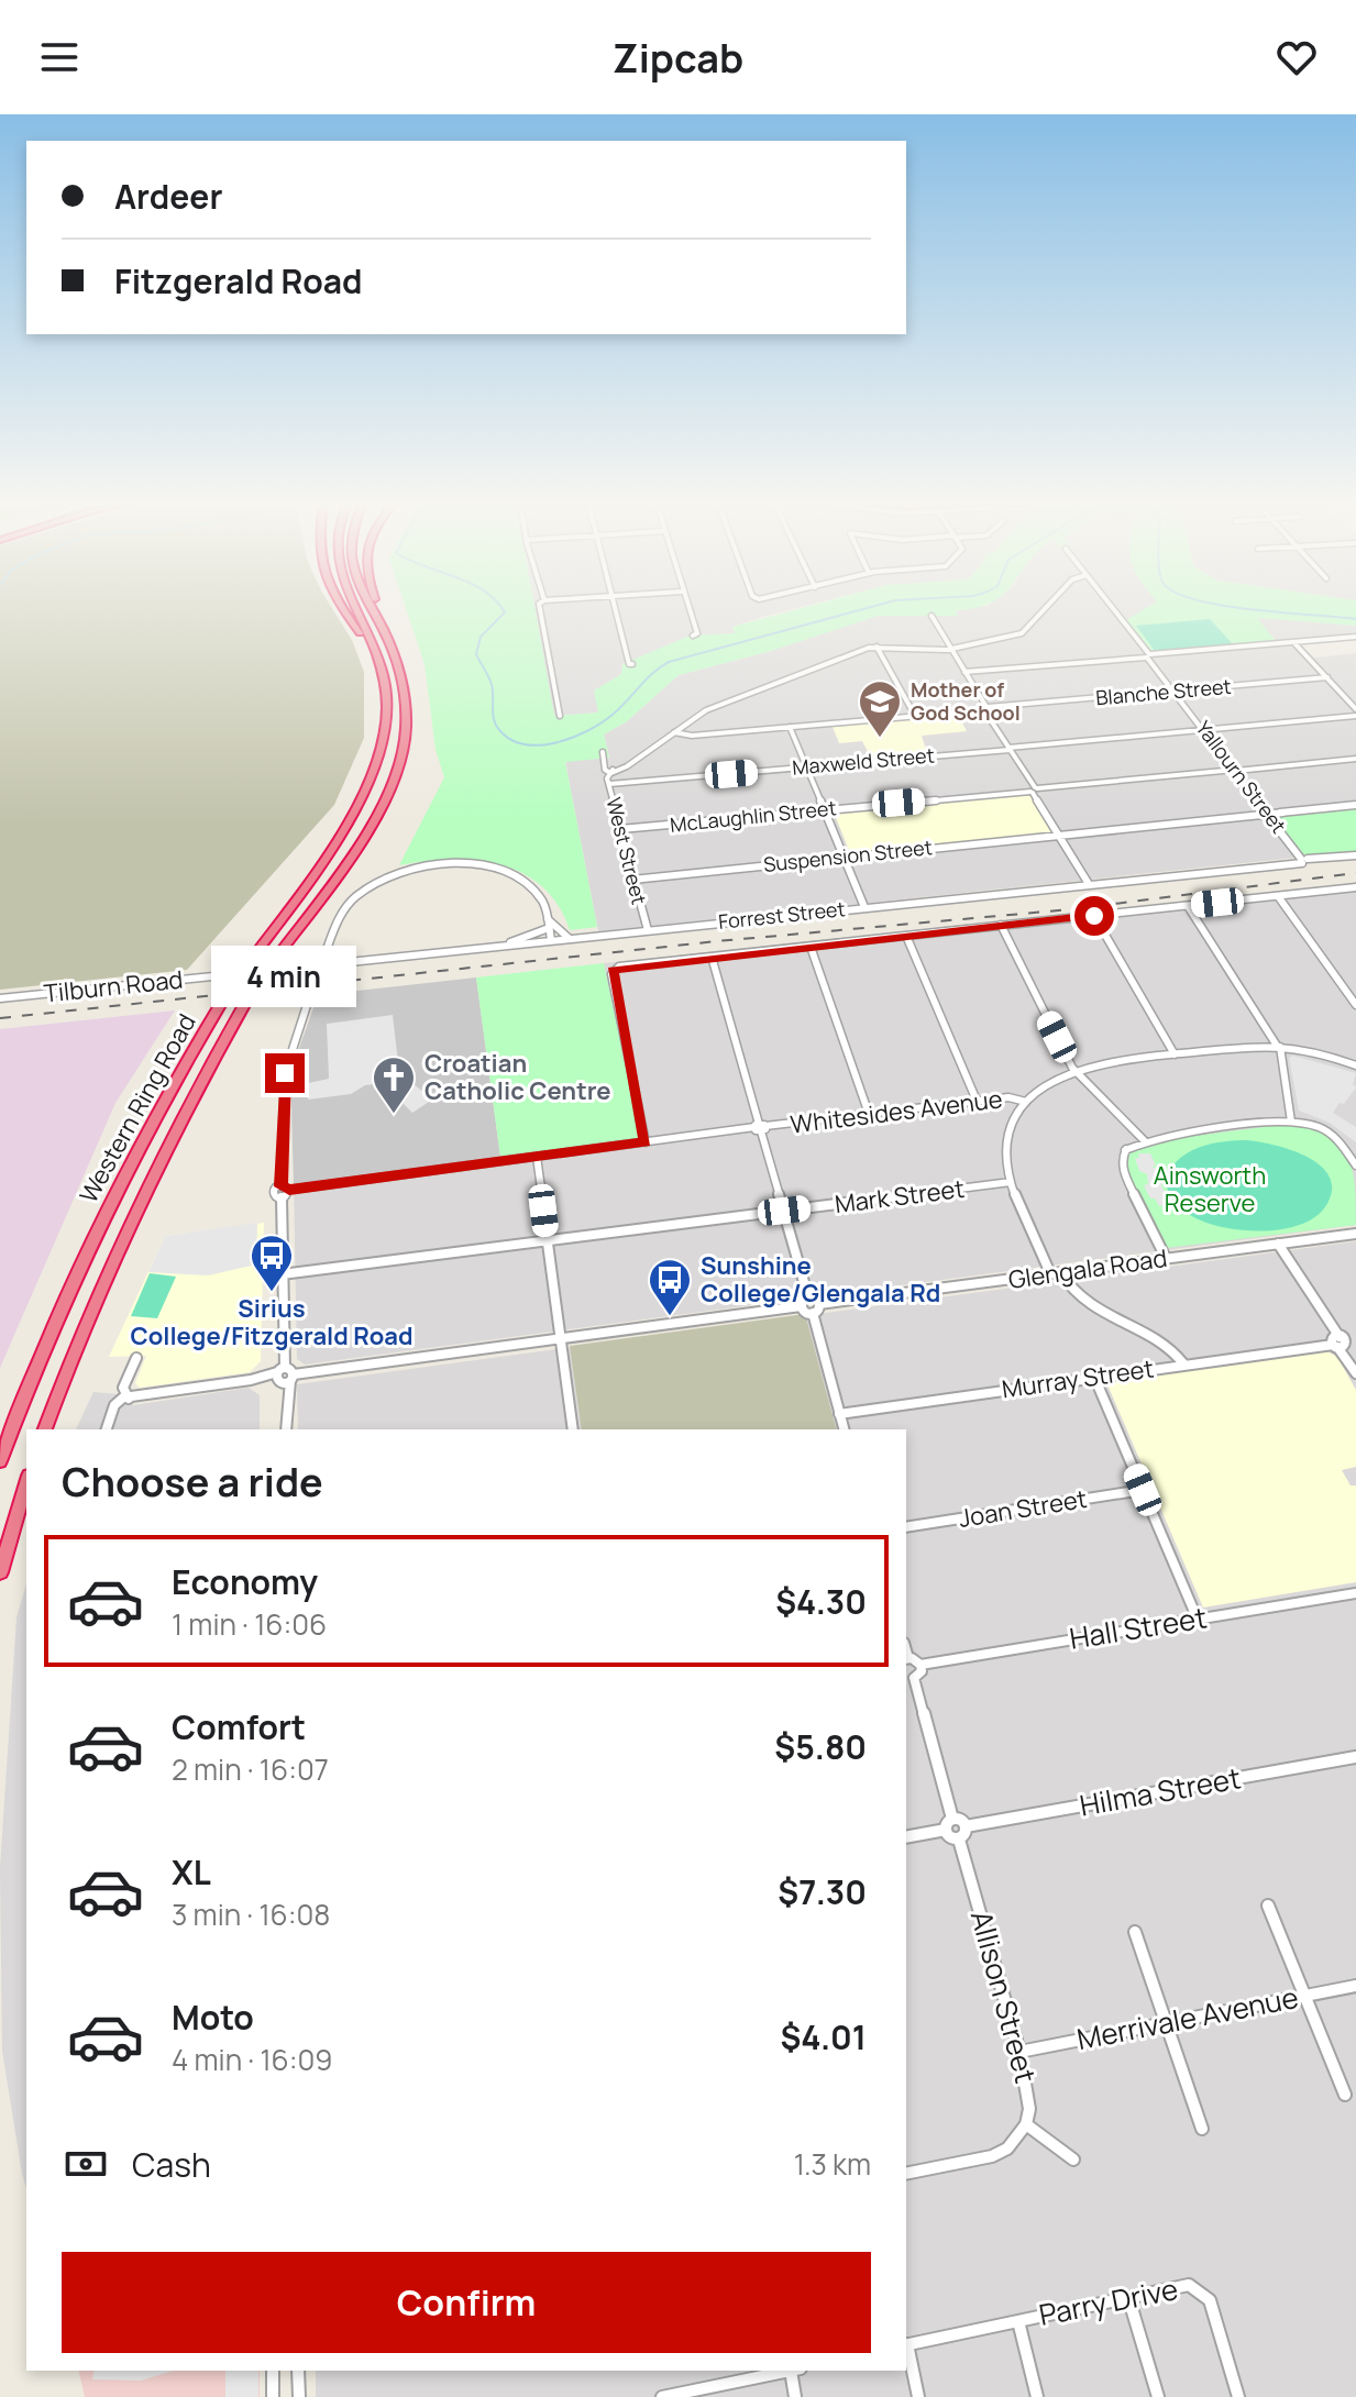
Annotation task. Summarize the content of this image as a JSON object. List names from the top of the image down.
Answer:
{
  "streets": {
    "highway": ["Western Ring Road"],
    "street": [
      "Blanche Street",
      "Maxweld Street",
      "Yallourn Street",
      "McLaughlin Street",
      "West Street",
      "Suspension Street",
      "Forrest Street",
      "Tilburn Road",
      "Whitesides Avenue",
      "Mark Street",
      "Glengala Road",
      "Murray Street",
      "Joan Street",
      "Hall Street",
      "Hilma Street",
      "Allison Street",
      "Merrivale Avenue",
      "Parry Drive"
    ]
  },
  "crossings": [
    ["Blanche Street", "Yallourn Street"],
    ["Maxweld Street", "Yallourn Street"],
    ["Maxweld Street", "West Street"],
    ["Yallourn Street", "McLaughlin Street"],
    ["Yallourn Street", "Suspension Street"],
    ["Yallourn Street", "Forrest Street"],
    ["McLaughlin Street", "West Street"],
    ["West Street", "Suspension Street"],
    ["West Street", "Forrest Street"],
    ["Forrest Street", "Tilburn Road"],
    ["Forrest Street", "Western Ring Road"],
    ["Tilburn Road", "Western Ring Road"],
    ["Hilma Street", "Allison Street"],
    ["Allison Street", "Merrivale Avenue"]
  ],
  "parks": ["Ainsworth Reserve"],
  "places": {
    "school or university": ["Mother of God School"],
    "church": ["Croatian Catholic Centre"],
    "bus stop": ["Sirius College/Fitzgerald Road", "Sunshine College/Glengala Rd"]
  },
  "page": {
    "header": "Zipcab",
    "banner": ["Ardeer", "Fitzgerald Road"],
    "bubble": "4 min",
    "heading": "Choose a ride",
    "list": [
      {
        "name": "Economy",
        "note": "1 min · 16:06",
        "value": "$4.30"
      },
      {
        "name": "Comfort",
        "note": "2 min · 16:07",
        "value": "$5.80"
      },
      {
        "name": "XL",
        "note": "3 min · 16:08",
        "value": "$7.30"
      },
      {
        "name": "Moto",
        "note": "4 min · 16:09",
        "value": "$4.01"
      }
    ],
    "pay": ["Cash", "1.3 km"],
    "buttons": "Confirm"
  }
}
